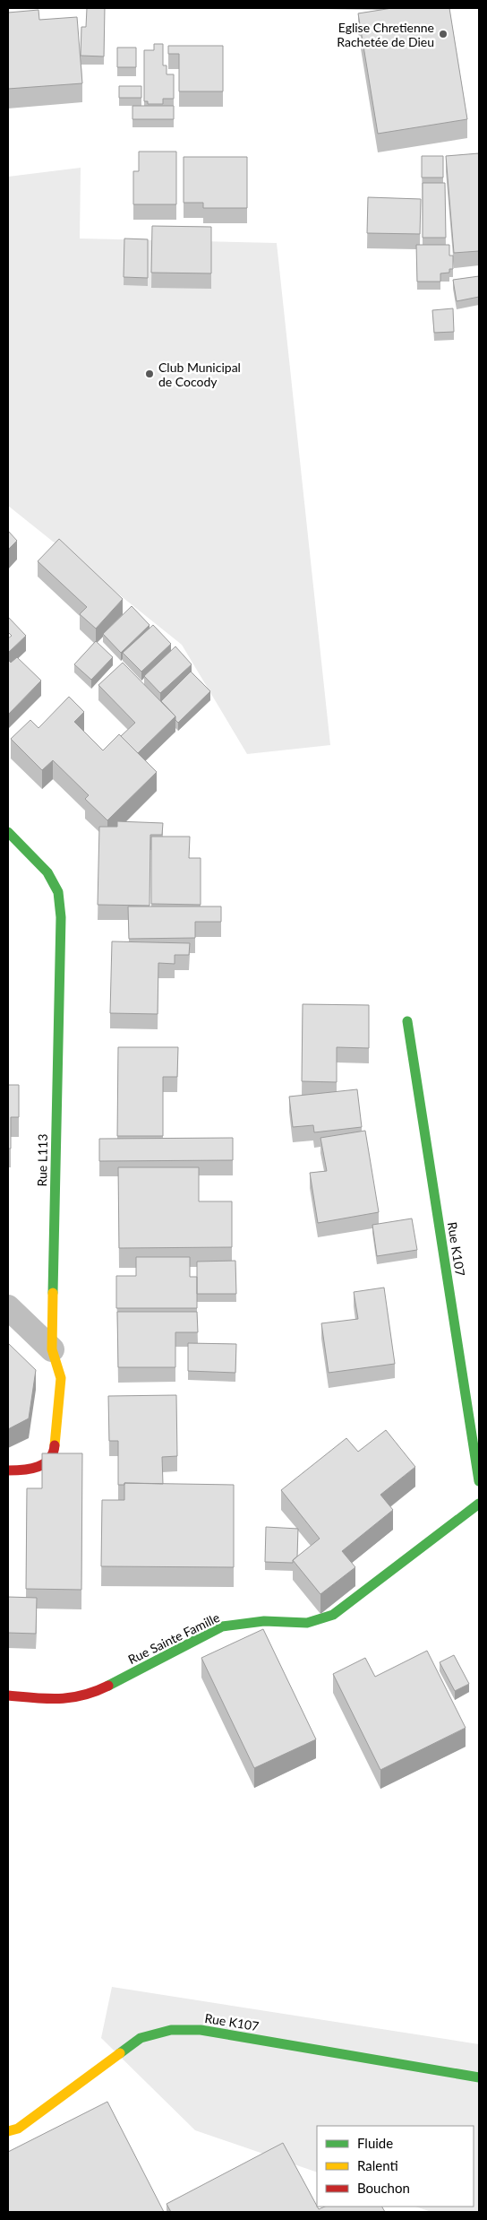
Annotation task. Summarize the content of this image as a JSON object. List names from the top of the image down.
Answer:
{
  "streets": {
    "street": ["Rue L113", "Rue K107", "Rue Sainte Famille"]
  },
  "places": ["Eglise Chretienne Rachetée de Dieu", "Club Municipal de Cocody"],
  "legend": ["Fluide", "Ralenti", "Bouchon"]
}
